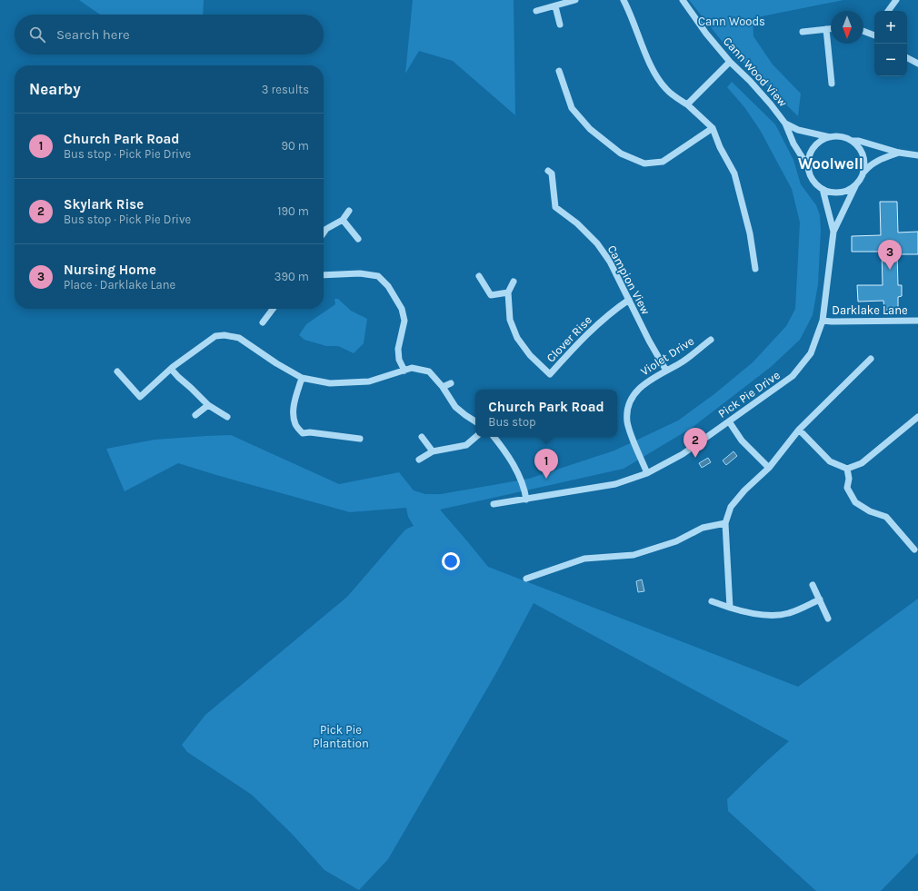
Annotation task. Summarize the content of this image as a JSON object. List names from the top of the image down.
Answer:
{
  "streets": {
    "street": [
      "Cann Wood View",
      "Campion View",
      "Darklake Lane",
      "Clover Rise",
      "Violet Drive",
      "Pick Pie Drive"
    ]
  },
  "crossings": [
    ["Cann Wood View", "Pick Pie Drive"],
    ["Campion View", "Clover Rise"],
    ["Campion View", "Violet Drive"],
    ["Darklake Lane", "Pick Pie Drive"],
    ["Violet Drive", "Pick Pie Drive"]
  ],
  "districts": ["Woolwell"],
  "parks": ["Cann Woods", "Pick Pie Plantation"],
  "north": "bottom",
  "page": {
    "map_buttons": ["+", "−"],
    "search": "Search here",
    "heading": ["Nearby", "3 results"],
    "list": [
      {
        "mark": "1",
        "name": "Church Park Road",
        "note": "Bus stop · Pick Pie Drive",
        "value": "90 m"
      },
      {
        "mark": "2",
        "name": "Skylark Rise",
        "note": "Bus stop · Pick Pie Drive",
        "value": "190 m"
      },
      {
        "mark": "3",
        "name": "Nursing Home",
        "note": "Place · Darklake Lane",
        "value": "390 m"
      }
    ],
    "pins": ["3", "2", "1"],
    "popup": ["Church Park Road", "Bus stop"]
  }
}
